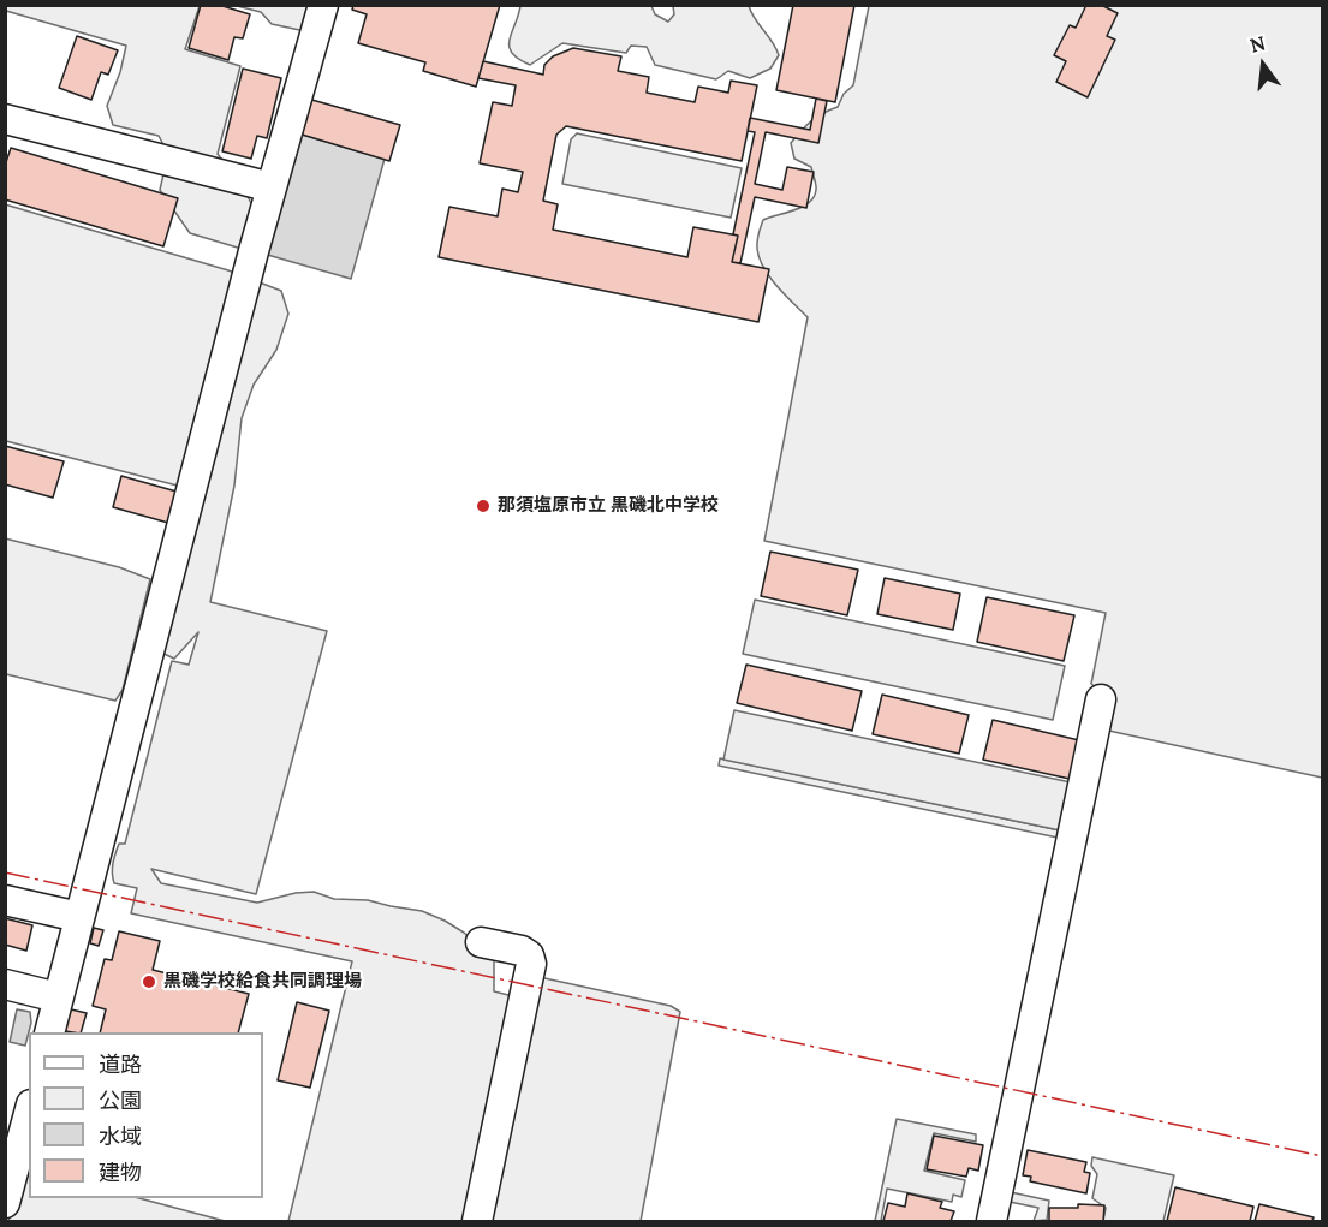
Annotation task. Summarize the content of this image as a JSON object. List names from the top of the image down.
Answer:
{
  "places": ["那須塩原市立 黒磯北中学校", "黒磯学校給食共同調理場"],
  "legend": [
    "道路",
    "公園",
    "水域",
    "建物"
  ],
  "north": "top"
}
